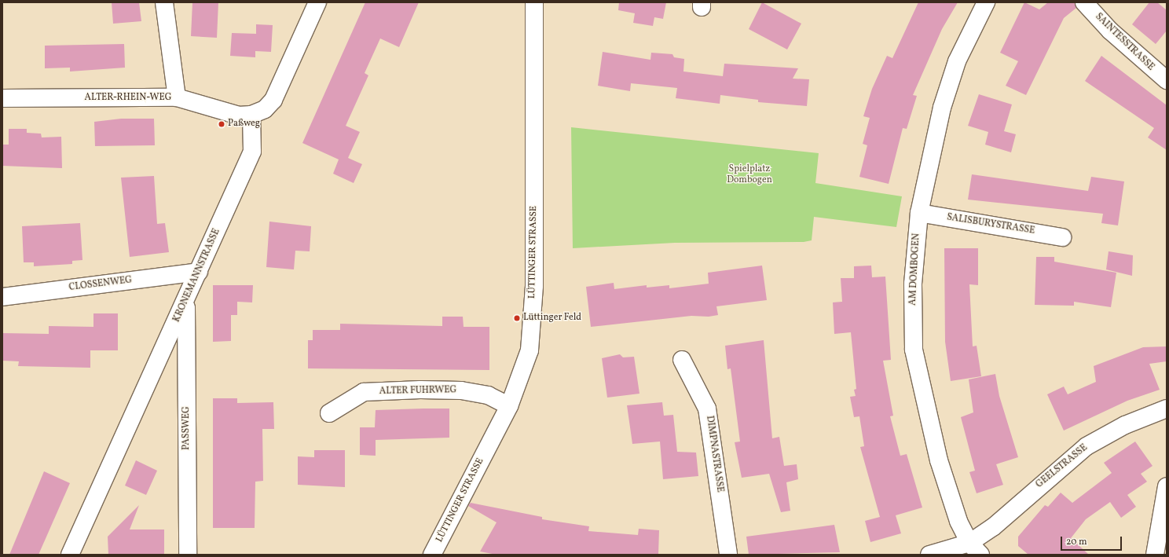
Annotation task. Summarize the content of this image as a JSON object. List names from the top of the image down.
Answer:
{
  "streets": {
    "street": [
      "SAINTESSTRASSE",
      "ALTER-RHEIN-WEG",
      "SALISBURYSTRASSE",
      "LÜTTINGER STRASSE",
      "AM DOMBOGEN",
      "KRONEMANNSTRASSE",
      "CLOSSENWEG",
      "ALTER FUHRWEG",
      "PASSWEG",
      "DIMPNASTRASSE",
      "GEELSTRASSE"
    ]
  },
  "crossings": [
    ["ALTER-RHEIN-WEG", "KRONEMANNSTRASSE"],
    ["SALISBURYSTRASSE", "AM DOMBOGEN"],
    ["LÜTTINGER STRASSE", "ALTER FUHRWEG"],
    ["AM DOMBOGEN", "GEELSTRASSE"],
    ["KRONEMANNSTRASSE", "CLOSSENWEG"],
    ["KRONEMANNSTRASSE", "PASSWEG"]
  ],
  "parks": ["Spielplatz Dombogen"],
  "places": ["Paßweg", "Lüttinger Feld"],
  "scale_bar": "20 m"
}
